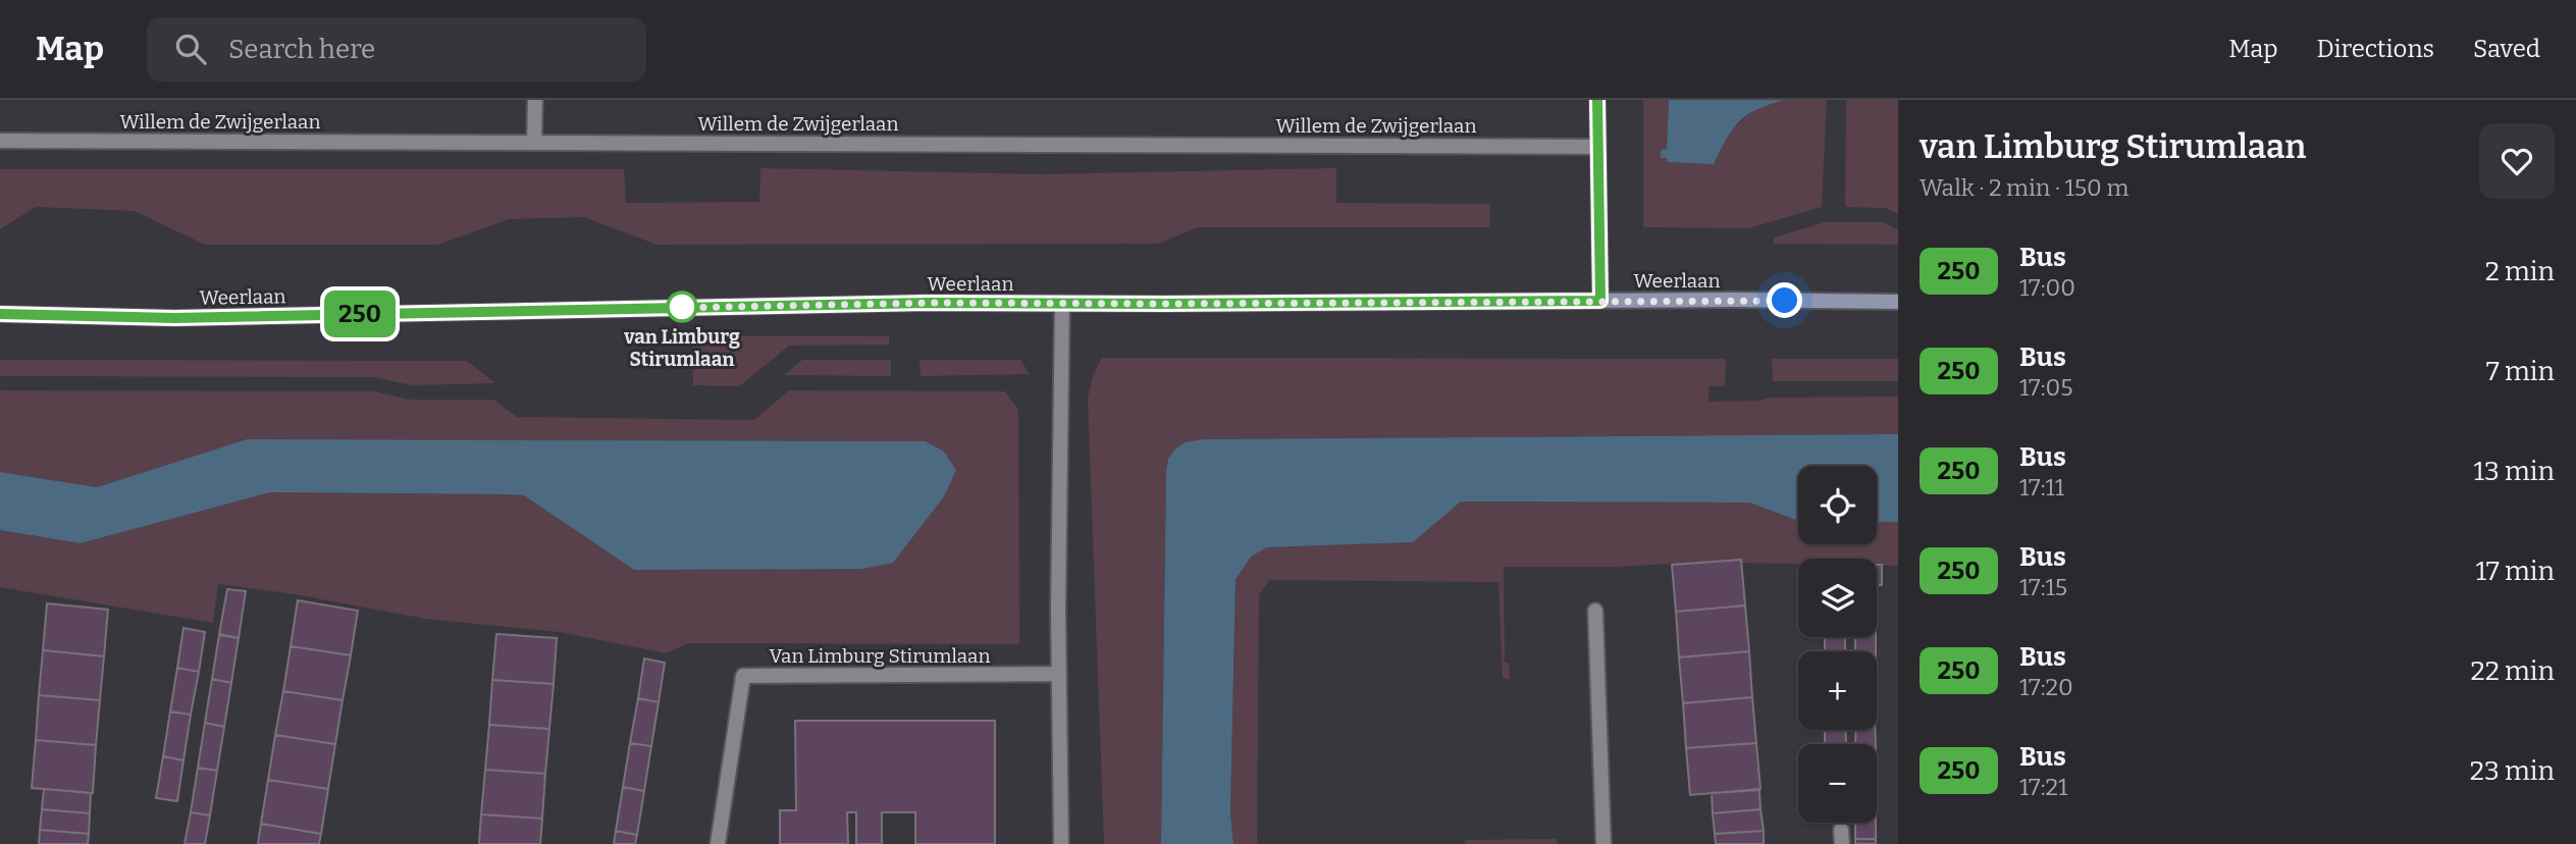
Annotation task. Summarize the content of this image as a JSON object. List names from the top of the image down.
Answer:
{
  "streets": {
    "main road": ["Weerlaan"],
    "street": ["Willem de Zwijgerlaan", "Van Limburg Stirumlaan"]
  },
  "places": ["van Limburg Stirumlaan"],
  "lines": ["bus line 250"],
  "page": {
    "header": "Map",
    "search": "Search here",
    "nav": ["Map", "Directions", "Saved"],
    "on_map": "250",
    "heading": ["van Limburg Stirumlaan", "Walk · 2 min · 150 m"],
    "list": [
      {
        "mark": "250",
        "name": "Bus",
        "note": "17:00",
        "value": "2 min"
      },
      {
        "mark": "250",
        "name": "Bus",
        "note": "17:05",
        "value": "7 min"
      },
      {
        "mark": "250",
        "name": "Bus",
        "note": "17:11",
        "value": "13 min"
      },
      {
        "mark": "250",
        "name": "Bus",
        "note": "17:15",
        "value": "17 min"
      },
      {
        "mark": "250",
        "name": "Bus",
        "note": "17:20",
        "value": "22 min"
      },
      {
        "mark": "250",
        "name": "Bus",
        "note": "17:21",
        "value": "23 min"
      }
    ],
    "map_buttons": ["+", "−"]
  }
}
